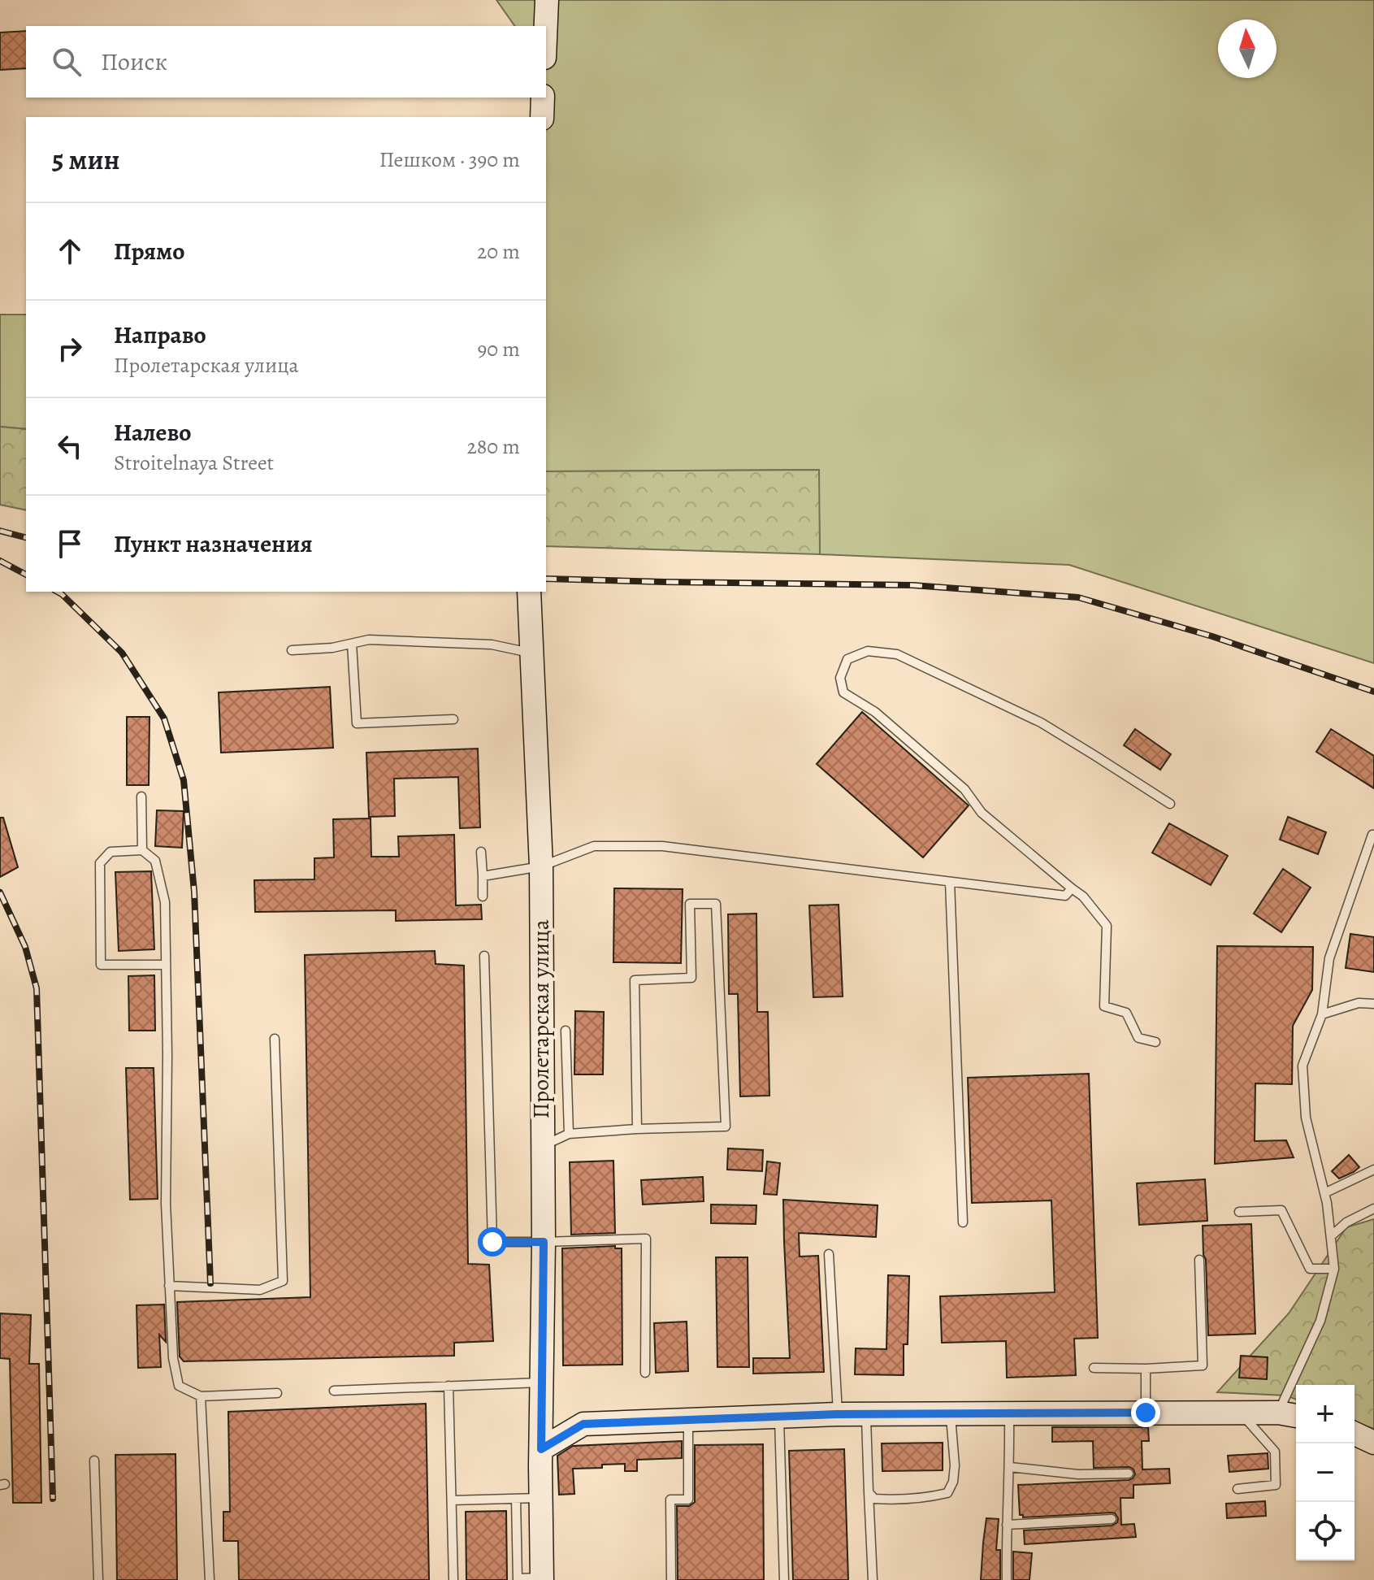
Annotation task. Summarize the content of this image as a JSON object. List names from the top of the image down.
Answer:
{
  "streets": {
    "street": ["Пролетарская улица"]
  },
  "north": "top",
  "page": {
    "search": "Поиск",
    "heading": ["5 мин", "Пешком · 390 m"],
    "list": [
      ["Прямо", "20 m"],
      ["Направо", "Пролетарская улица", "90 m"],
      ["Налево", "Stroitelnaya Street", "280 m"],
      "Пункт назначения"
    ],
    "map_buttons": ["+", "−"]
  }
}
